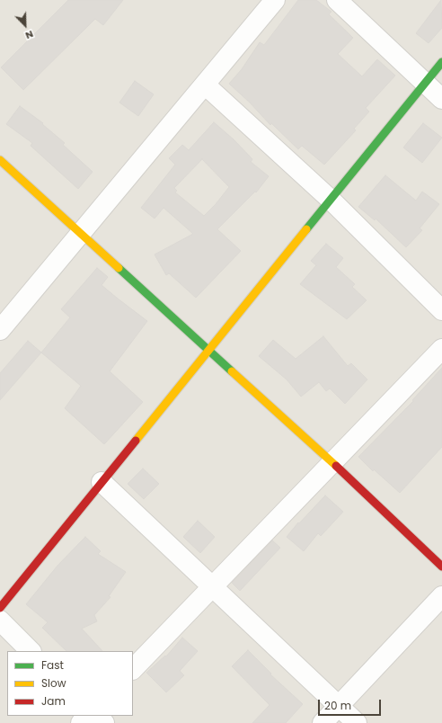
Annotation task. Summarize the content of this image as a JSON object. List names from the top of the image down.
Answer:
{
  "legend": ["Fast", "Slow", "Jam"],
  "scale_bar": "20 m",
  "north": "bottom right"
}
